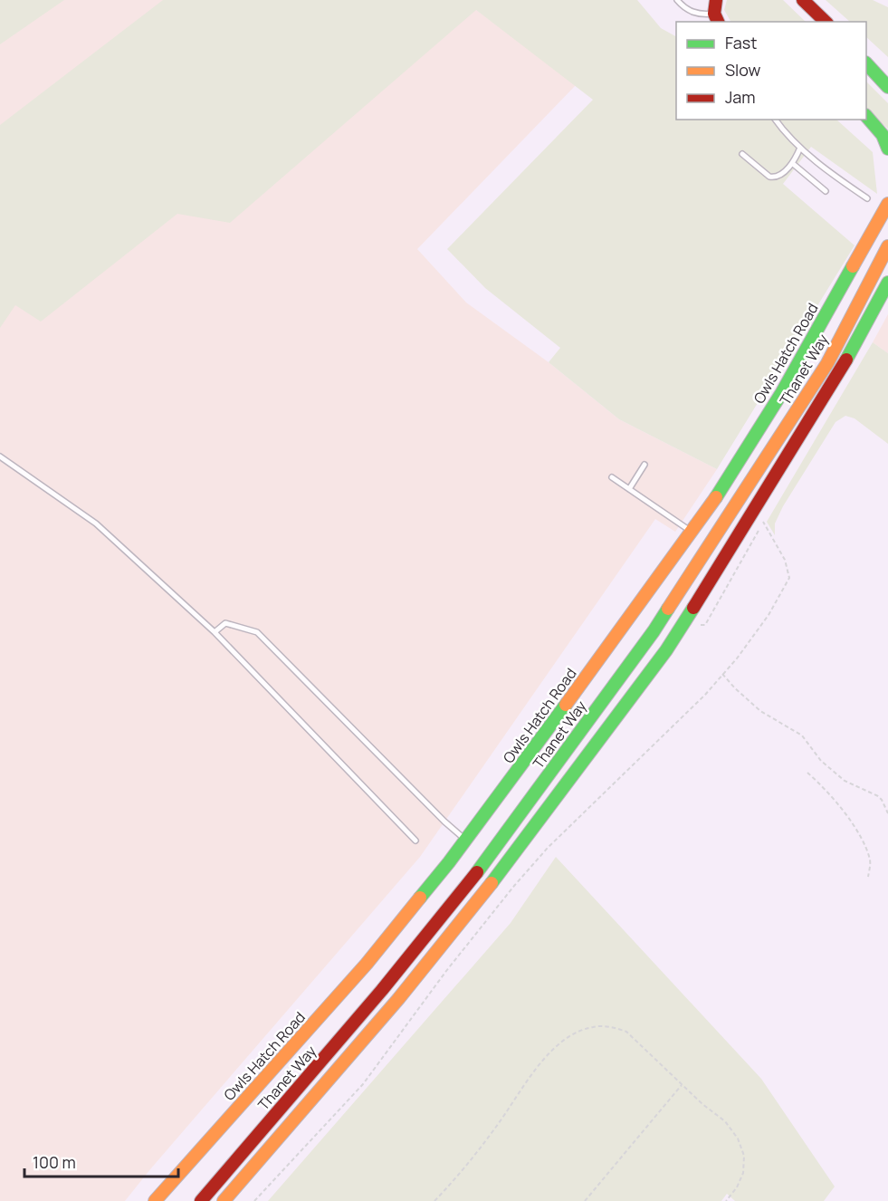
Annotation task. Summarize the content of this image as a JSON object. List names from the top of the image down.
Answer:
{
  "streets": {
    "main road": ["Owls Hatch Road", "Thanet Way"]
  },
  "legend": ["Fast", "Slow", "Jam"],
  "scale_bar": "100 m"
}
